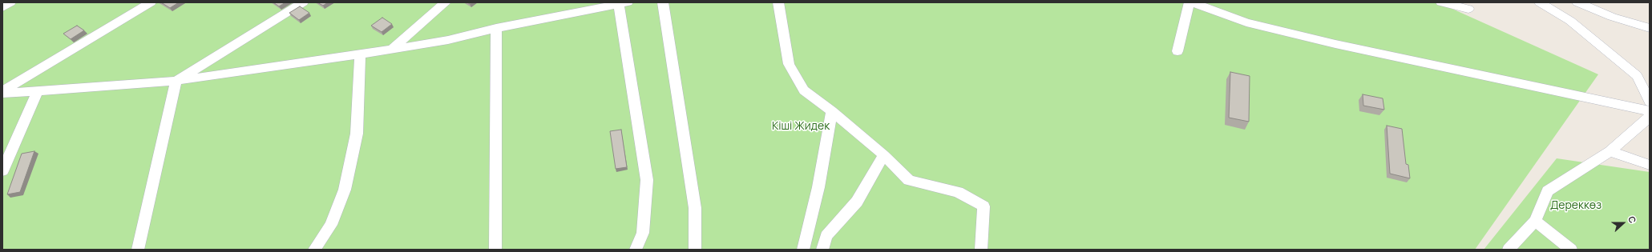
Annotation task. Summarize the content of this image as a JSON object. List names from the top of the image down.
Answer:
{
  "parks": ["Кіші Жидек", "Дереккөз"],
  "north": "right"
}
